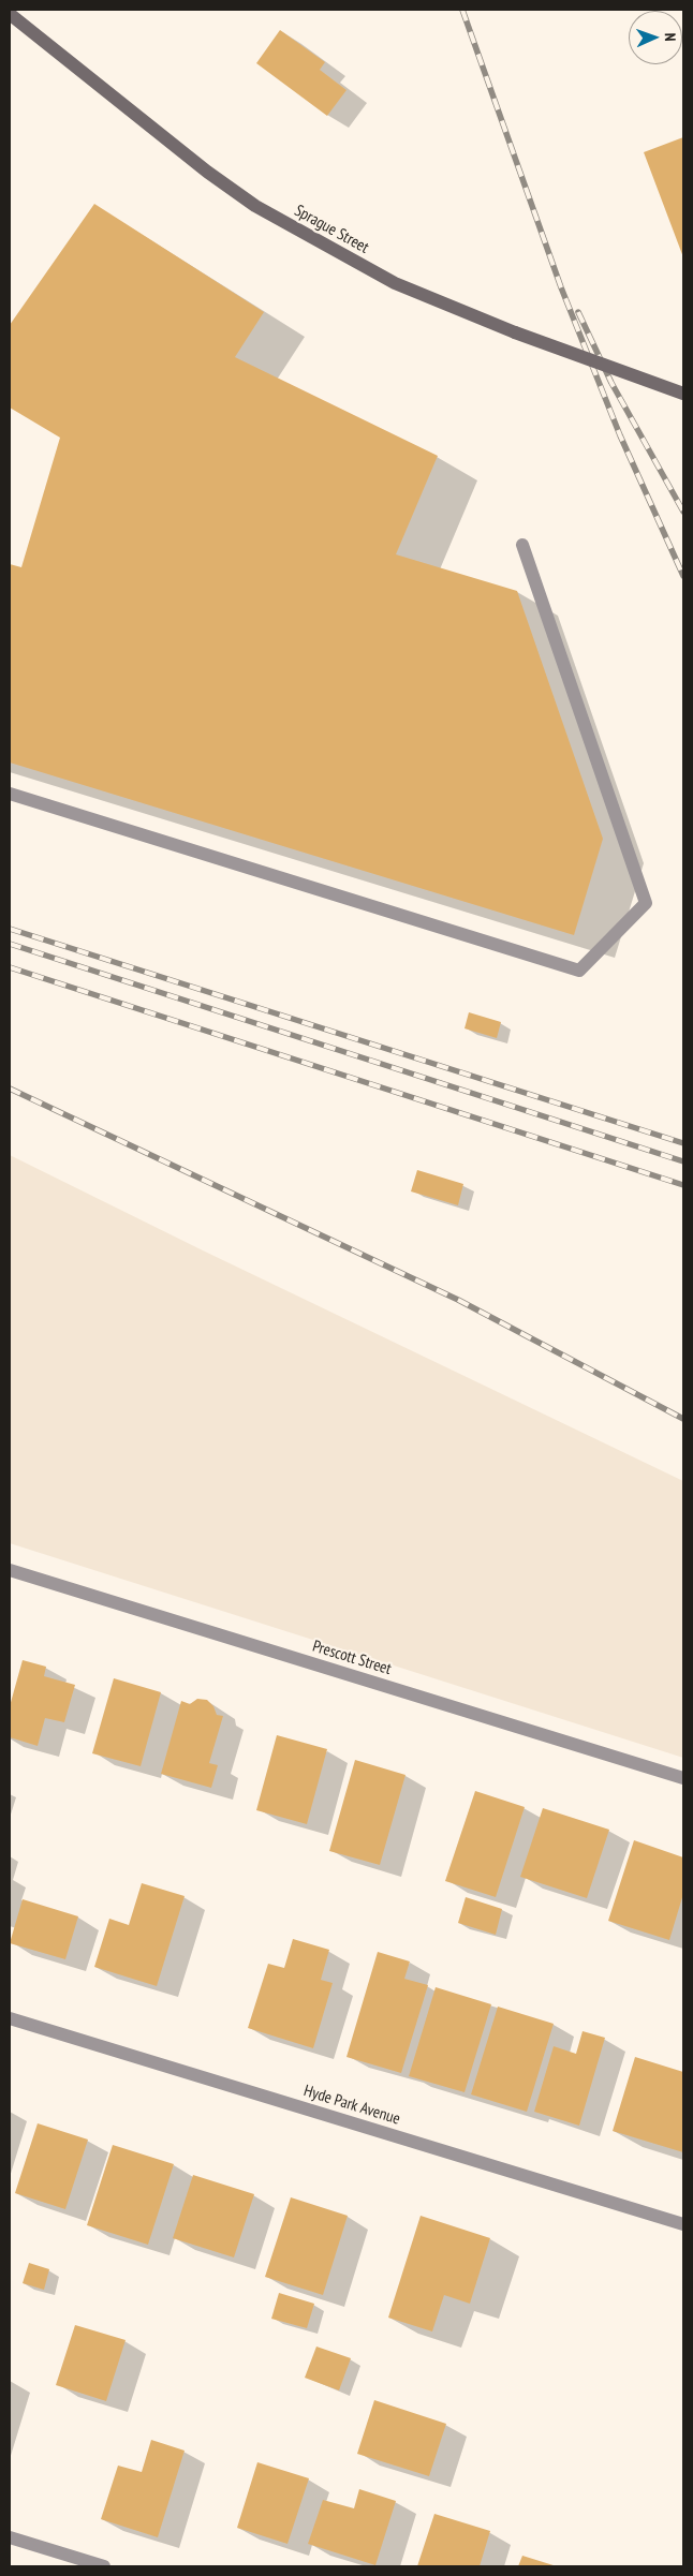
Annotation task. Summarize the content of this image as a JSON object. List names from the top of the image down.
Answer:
{
  "streets": {
    "main road": ["Sprague Street"],
    "street": ["Prescott Street", "Hyde Park Avenue"]
  },
  "north": "right"
}
